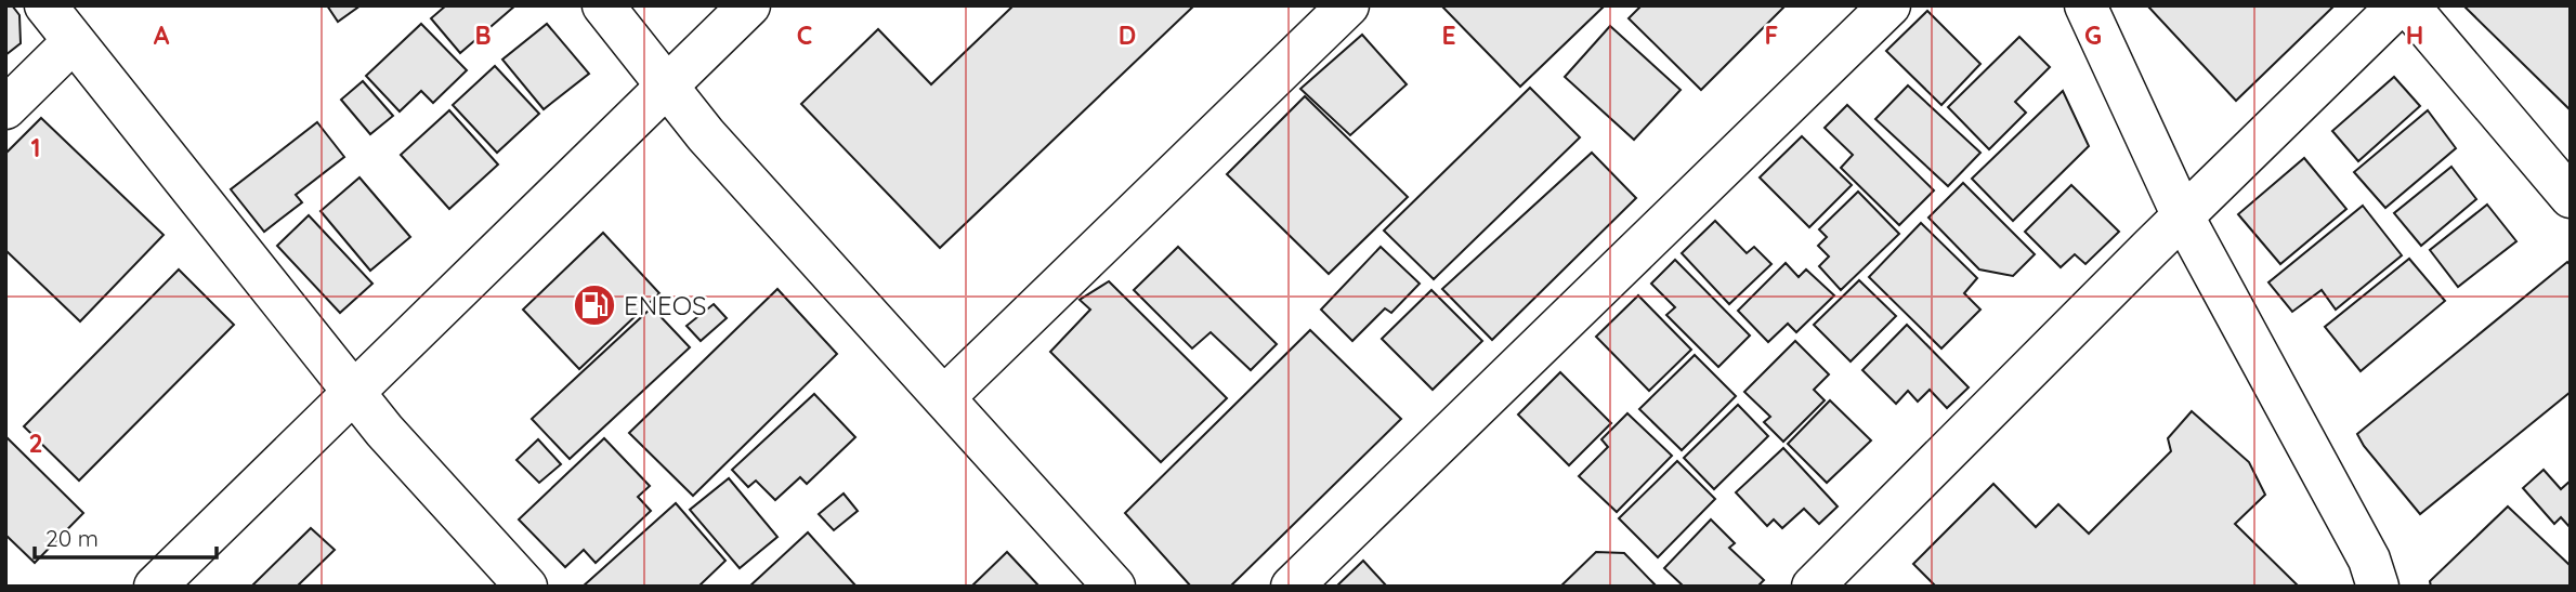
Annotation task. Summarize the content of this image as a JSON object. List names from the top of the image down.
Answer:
{
  "places": {
    "fuel station": ["ENEOS"]
  },
  "scale_bar": "20 m",
  "grid": {
    "columns": [
      "A",
      "B",
      "C",
      "D",
      "E",
      "F",
      "G",
      "H"
    ],
    "rows": ["1", "2"]
  }
}
